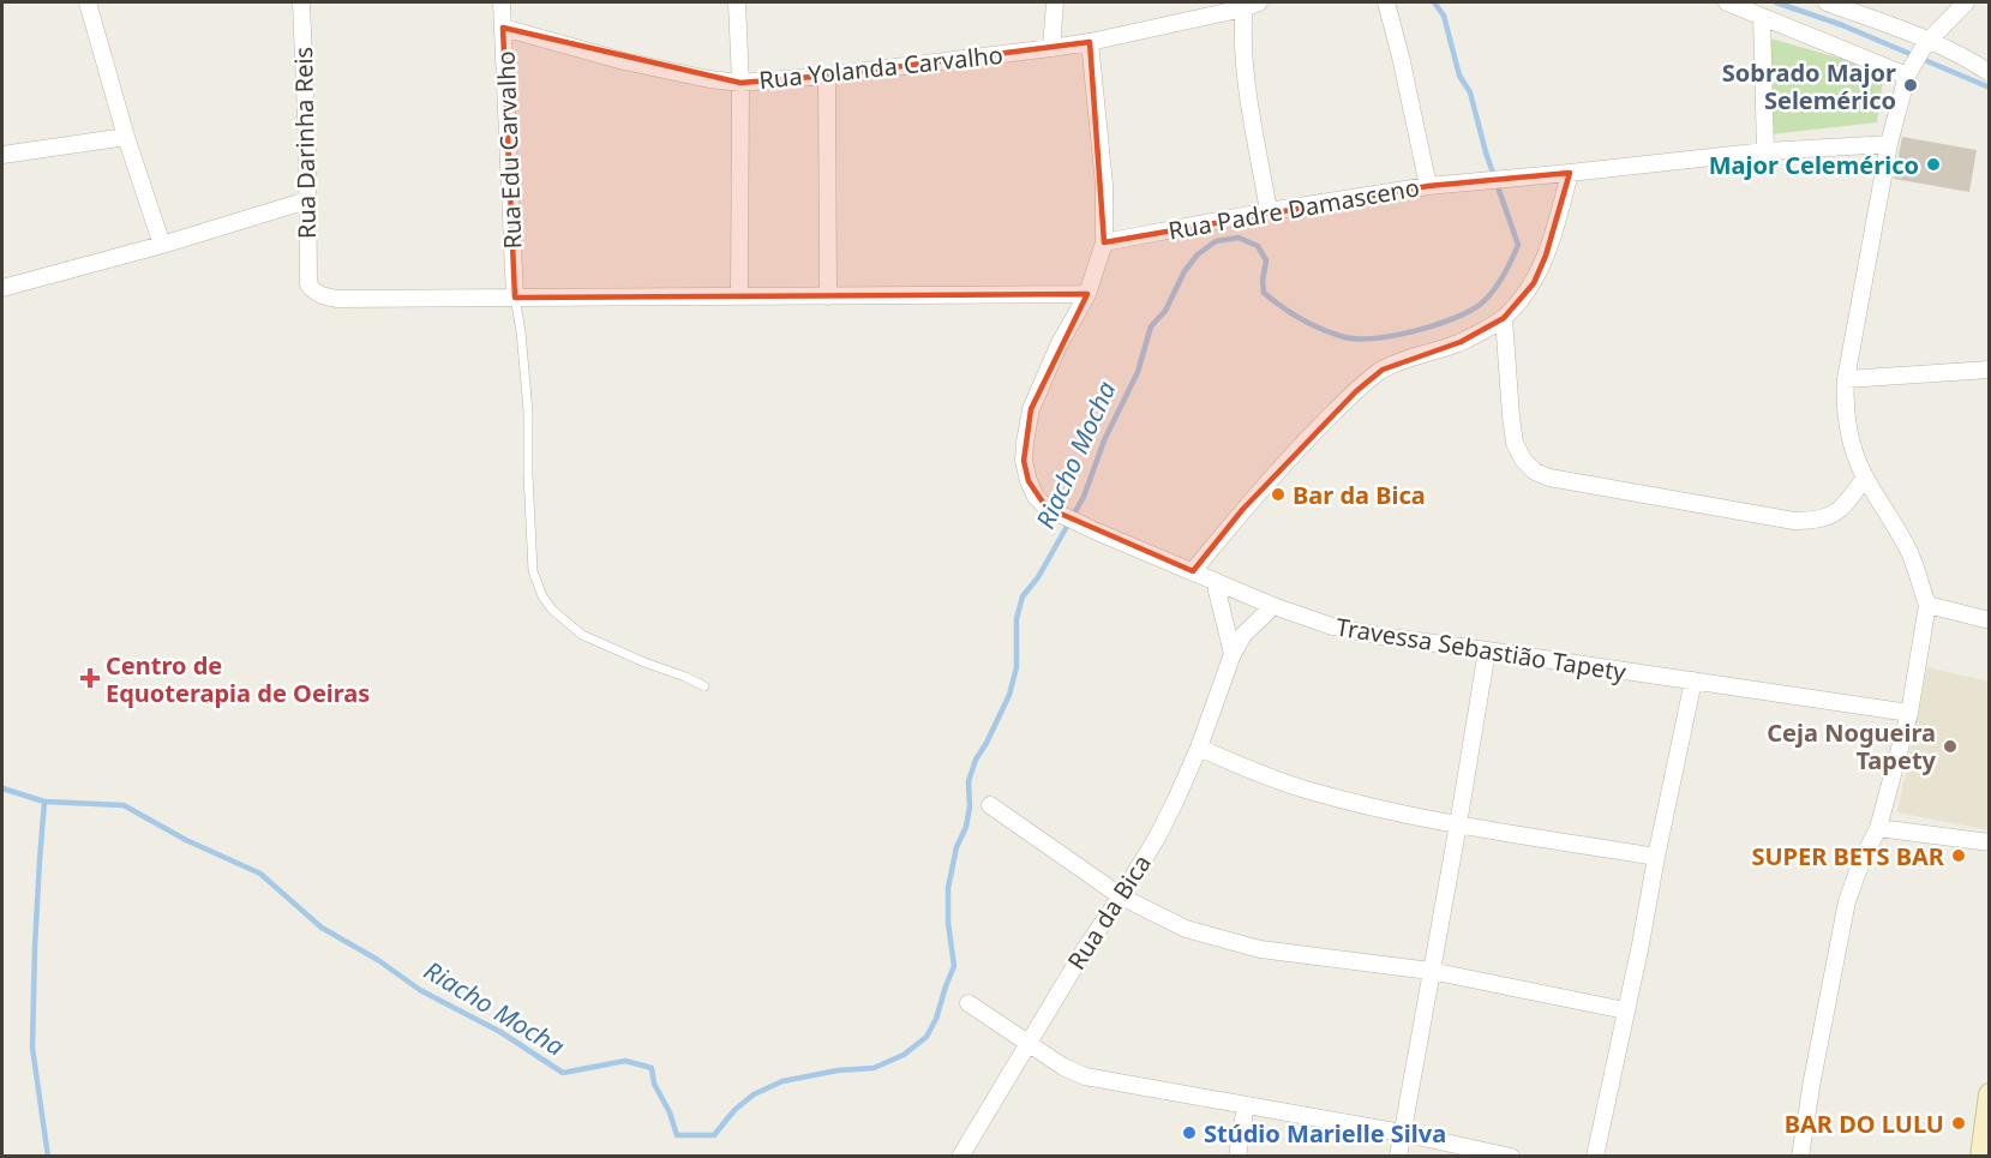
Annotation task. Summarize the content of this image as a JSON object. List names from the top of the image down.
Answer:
{
  "streets": {
    "street": [
      "Rua Yolanda Carvalho",
      "Rua Darinha Reis",
      "Rua Edu Carvalho",
      "Rua Padre Damasceno",
      "Travessa Sebastião Tapety",
      "Rua da Bica"
    ]
  },
  "crossings": [
    ["Rua Yolanda Carvalho", "Rua Edu Carvalho"],
    ["Rua Darinha Reis", "Rua Edu Carvalho"],
    ["Travessa Sebastião Tapety", "Rua da Bica"]
  ],
  "water": ["Riacho Mocha"],
  "places": {
    "other": [
      "Sobrado Major Selemérico",
      "Major Celemérico",
      "Bar da Bica",
      "Ceja Nogueira Tapety",
      "SUPER BETS BAR",
      "BAR DO LULU",
      "Stúdio Marielle Silva"
    ],
    "health": ["Centro de Equoterapia de Oeiras"]
  }
}
